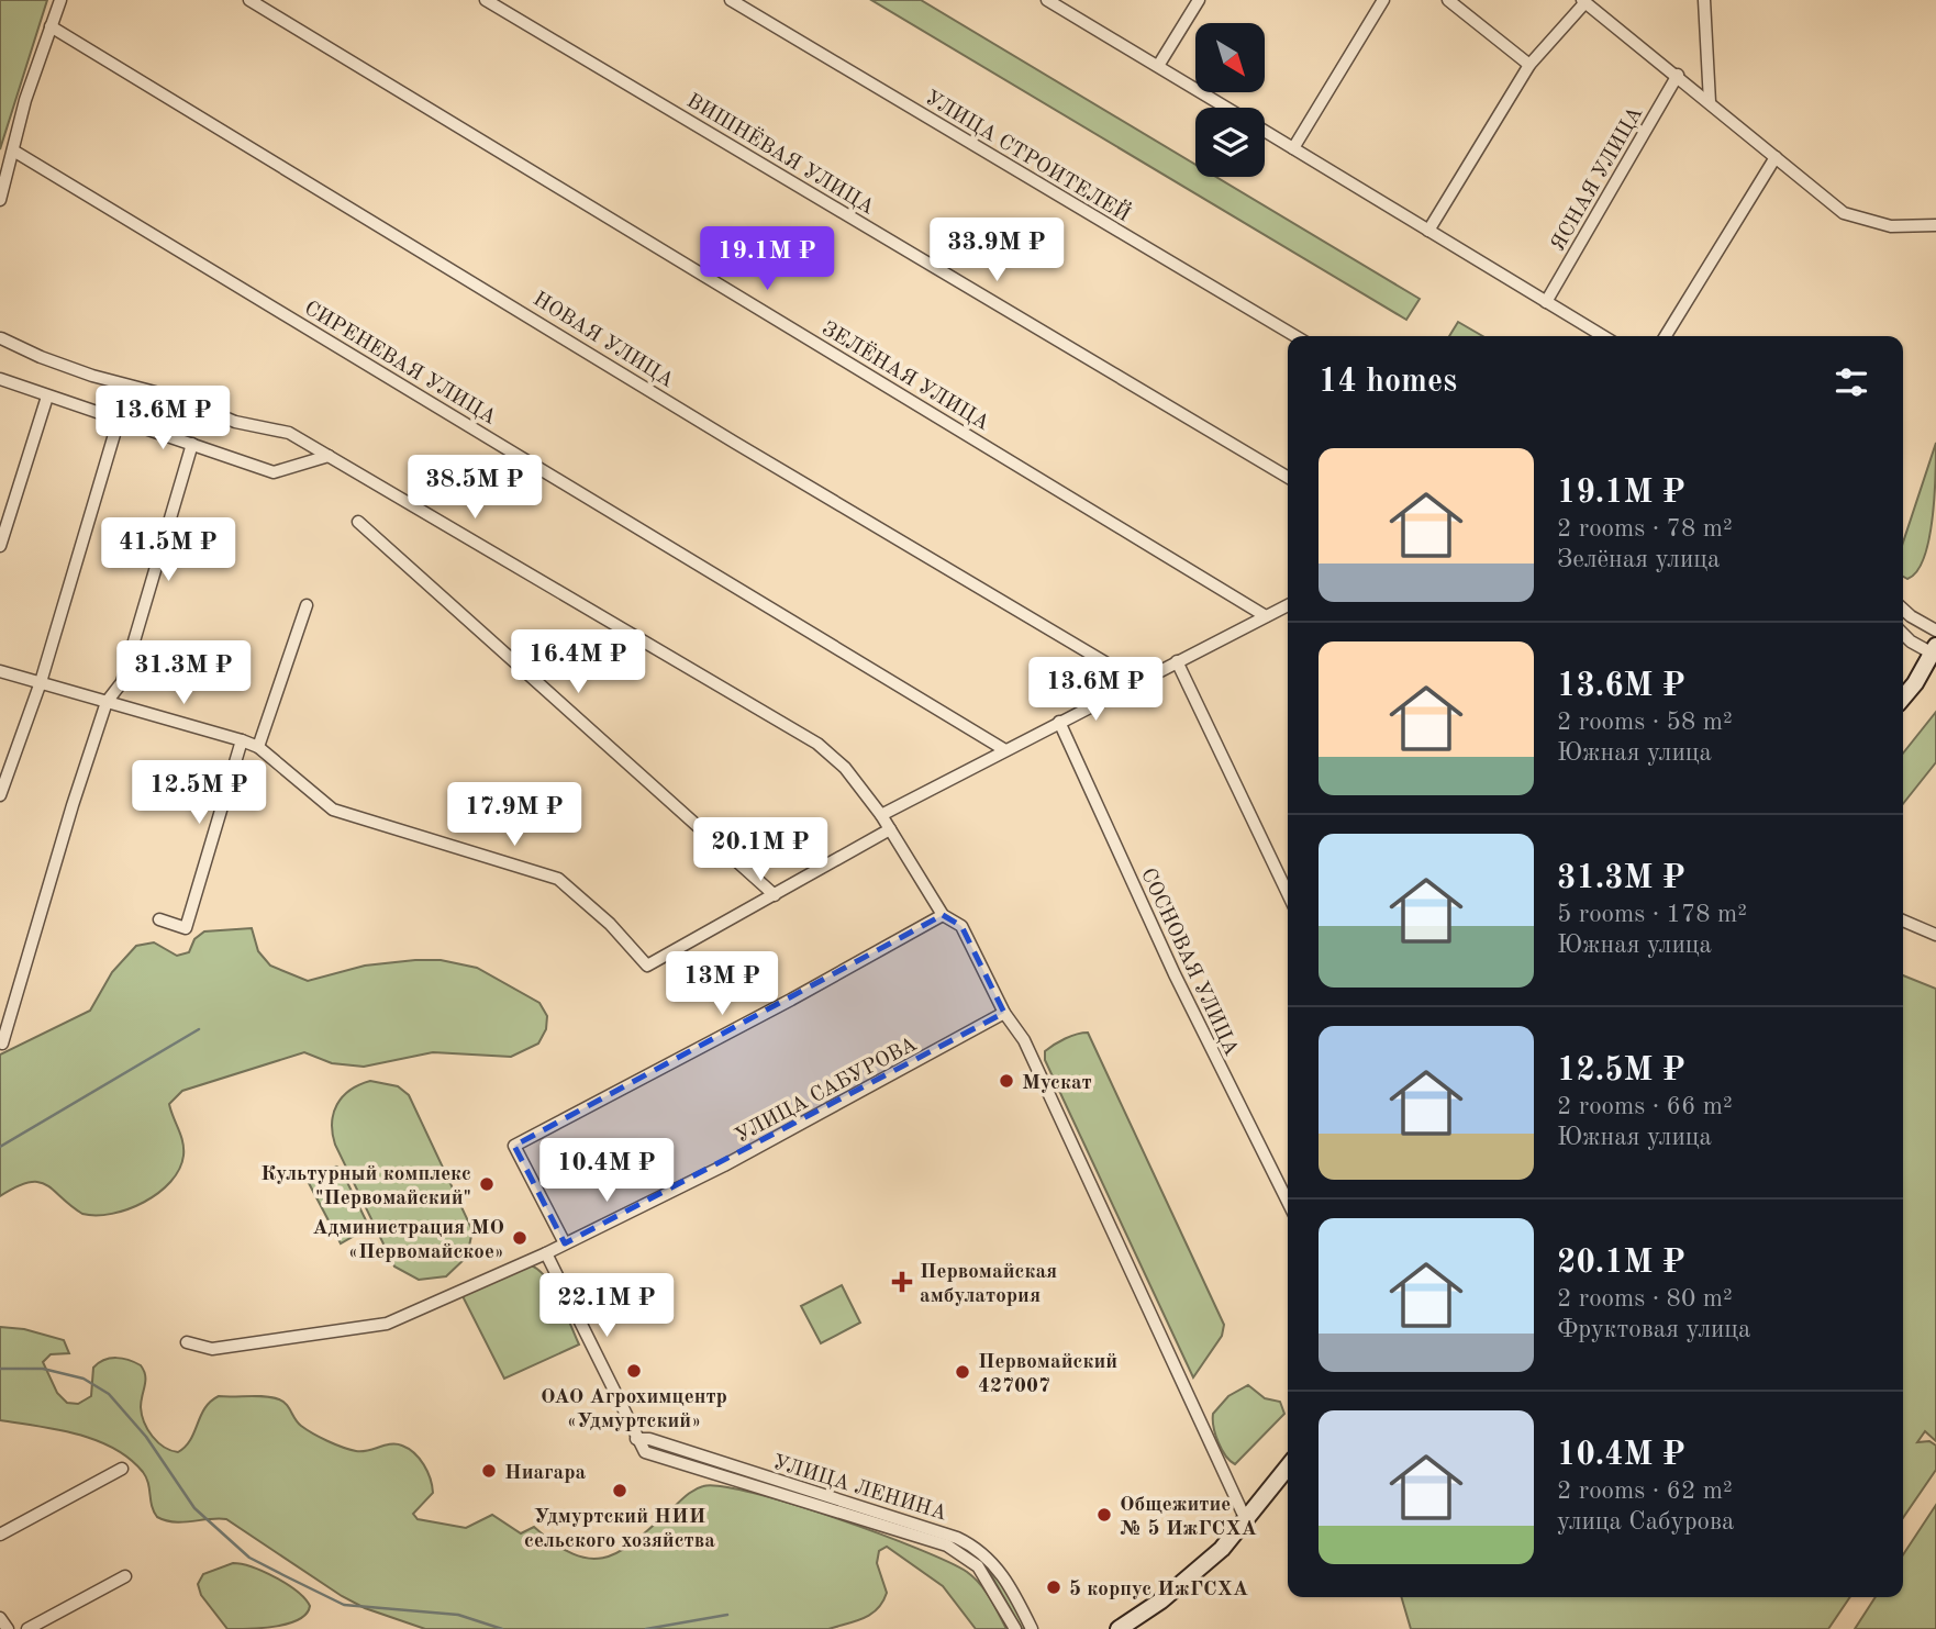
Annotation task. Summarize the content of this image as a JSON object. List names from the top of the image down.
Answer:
{
  "streets": {
    "street": [
      "ВИШНЁВАЯ УЛИЦА",
      "УЛИЦА СТРОИТЕЛЕЙ",
      "ЯСНАЯ УЛИЦА",
      "НОВАЯ УЛИЦА",
      "СИРЕНЕВАЯ УЛИЦА",
      "ЗЕЛЁНАЯ УЛИЦА",
      "СОСНОВАЯ УЛИЦА",
      "УЛИЦА САБУРОВА",
      "УЛИЦА ЛЕНИНА"
    ]
  },
  "places": {
    "other": [
      "Мускат",
      "Культурный комплекс \"Первомайский\"",
      "Администрация МО «Первомайское»",
      "ОАО Агрохимцентр «Удмуртский»",
      "Первомайский 427007",
      "Ниагара",
      "Удмуртский НИИ сельского хозяйства",
      "Общежитие № 5 ИжГСХА",
      "5 корпус ИжГСХА"
    ],
    "health": ["Первомайская амбулатория"]
  },
  "north": "bottom right",
  "page": {
    "price": [
      "33.9M ₽",
      "19.1M ₽",
      "13.6M ₽",
      "38.5M ₽",
      "41.5M ₽",
      "16.4M ₽",
      "31.3M ₽",
      "13.6M ₽",
      "12.5M ₽",
      "17.9M ₽",
      "20.1M ₽",
      "13M ₽",
      "10.4M ₽",
      "22.1M ₽"
    ],
    "heading": "14 homes",
    "list": [
      {
        "name": "19.1M ₽",
        "note": "2 rooms · 78 m² · Зелёная улица"
      },
      {
        "name": "13.6M ₽",
        "note": "2 rooms · 58 m² · Южная улица"
      },
      {
        "name": "31.3M ₽",
        "note": "5 rooms · 178 m² · Южная улица"
      },
      {
        "name": "12.5M ₽",
        "note": "2 rooms · 66 m² · Южная улица"
      },
      {
        "name": "20.1M ₽",
        "note": "2 rooms · 80 m² · Фруктовая улица"
      },
      {
        "name": "10.4M ₽",
        "note": "2 rooms · 62 m² · улица Сабурова"
      }
    ]
  }
}
